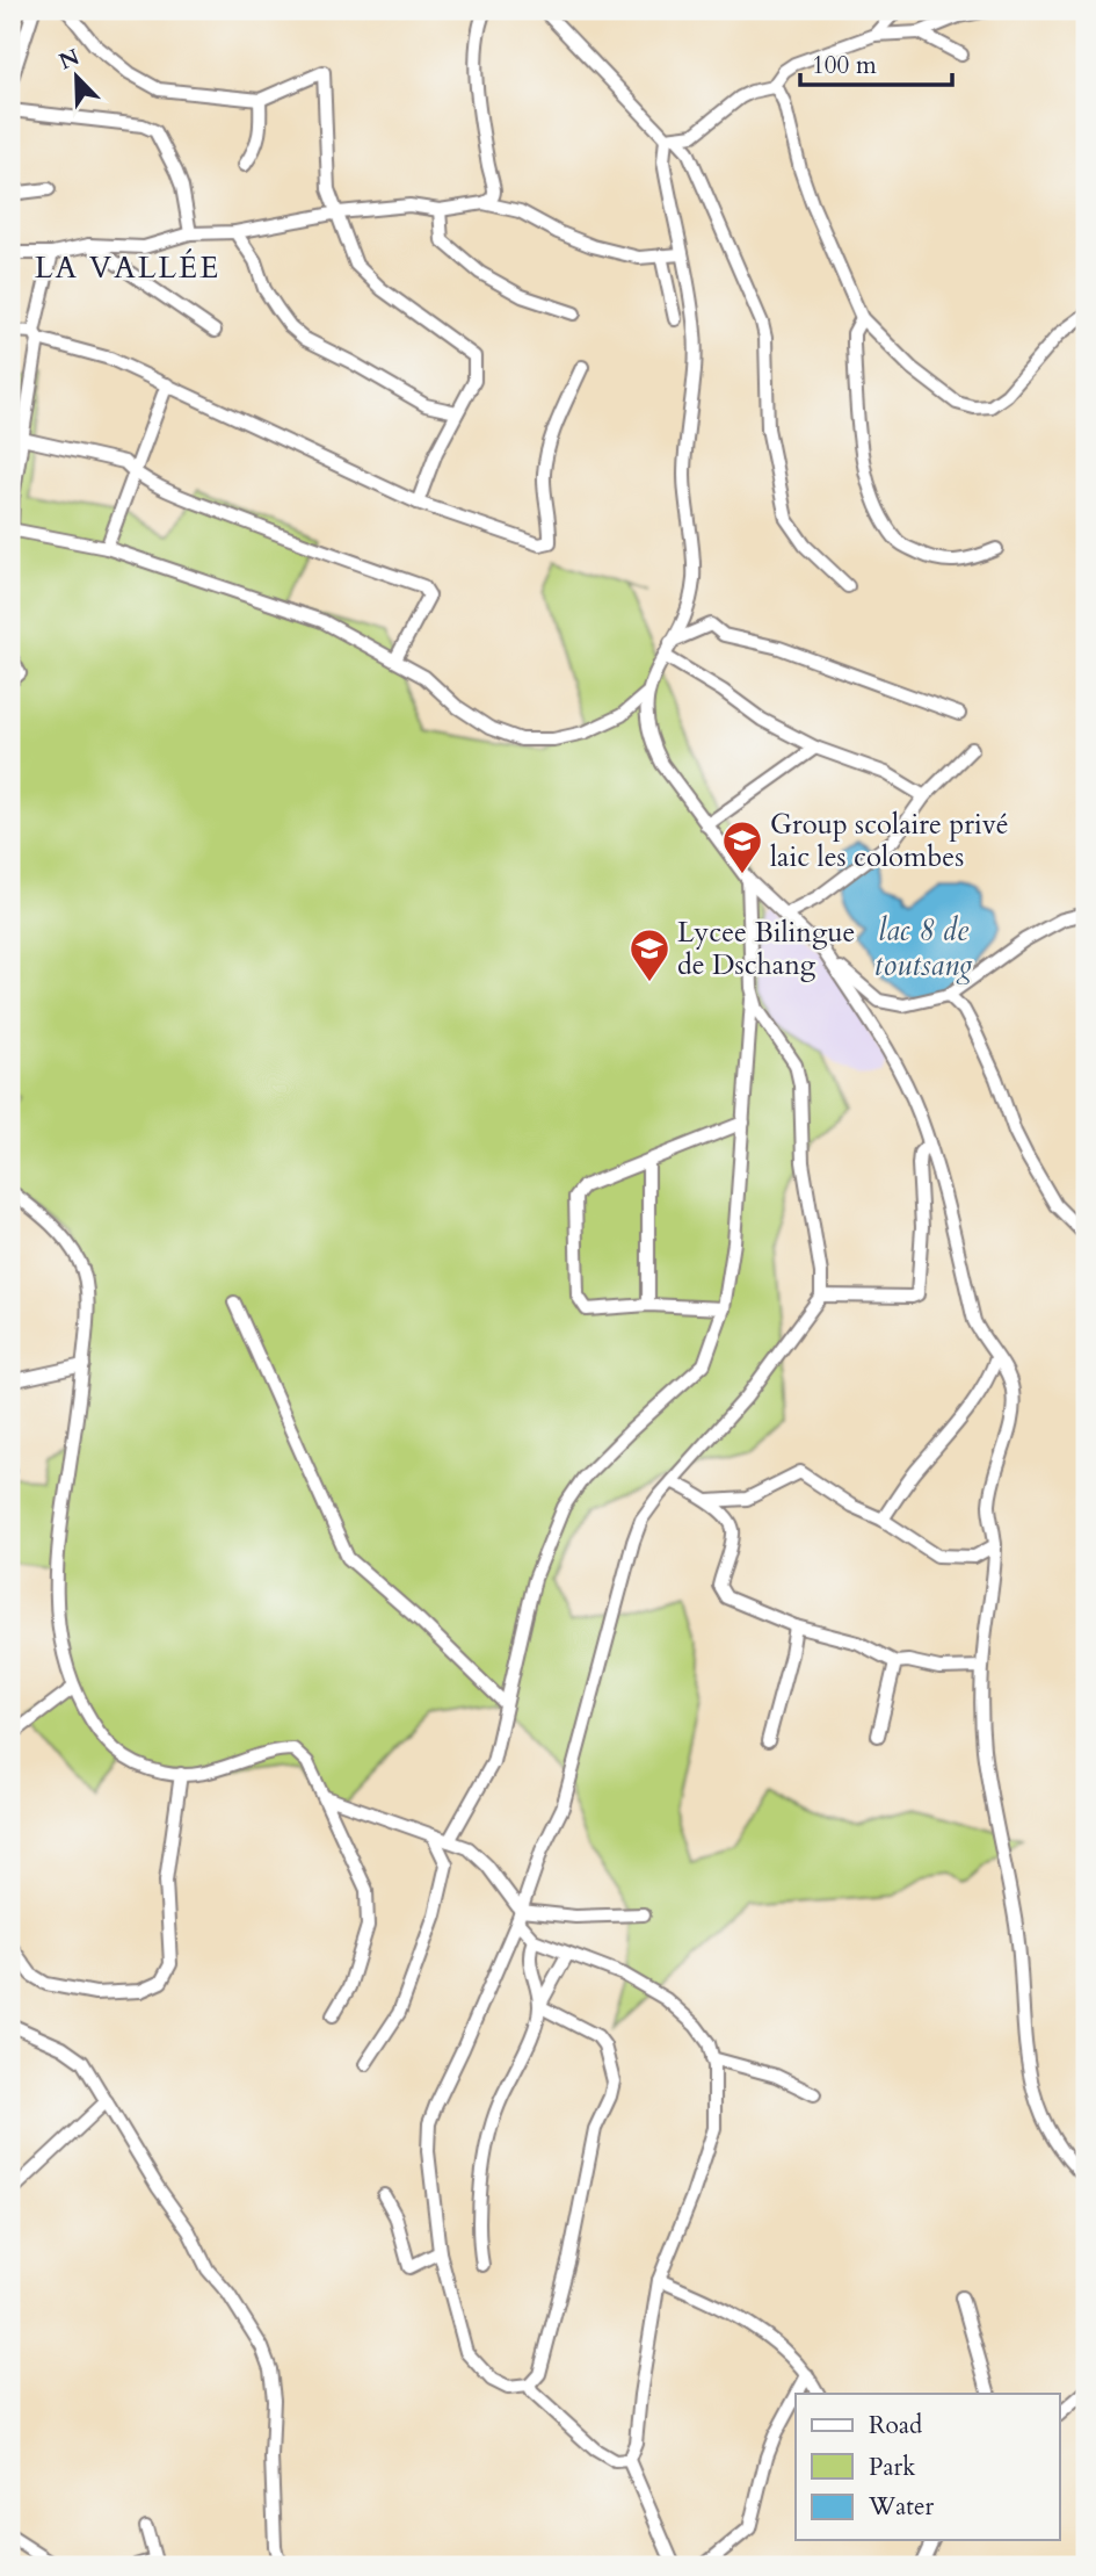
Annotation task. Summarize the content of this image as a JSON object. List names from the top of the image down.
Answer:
{
  "districts": ["LA VALLÉE"],
  "water": ["lac 8 de toutsang"],
  "places": {
    "school or university": ["Group scolaire privé laic les colombes", "Lycee Bilingue de Dschang"]
  },
  "legend": ["Road", "Park", "Water"],
  "scale_bar": "100 m",
  "north": "top left"
}
